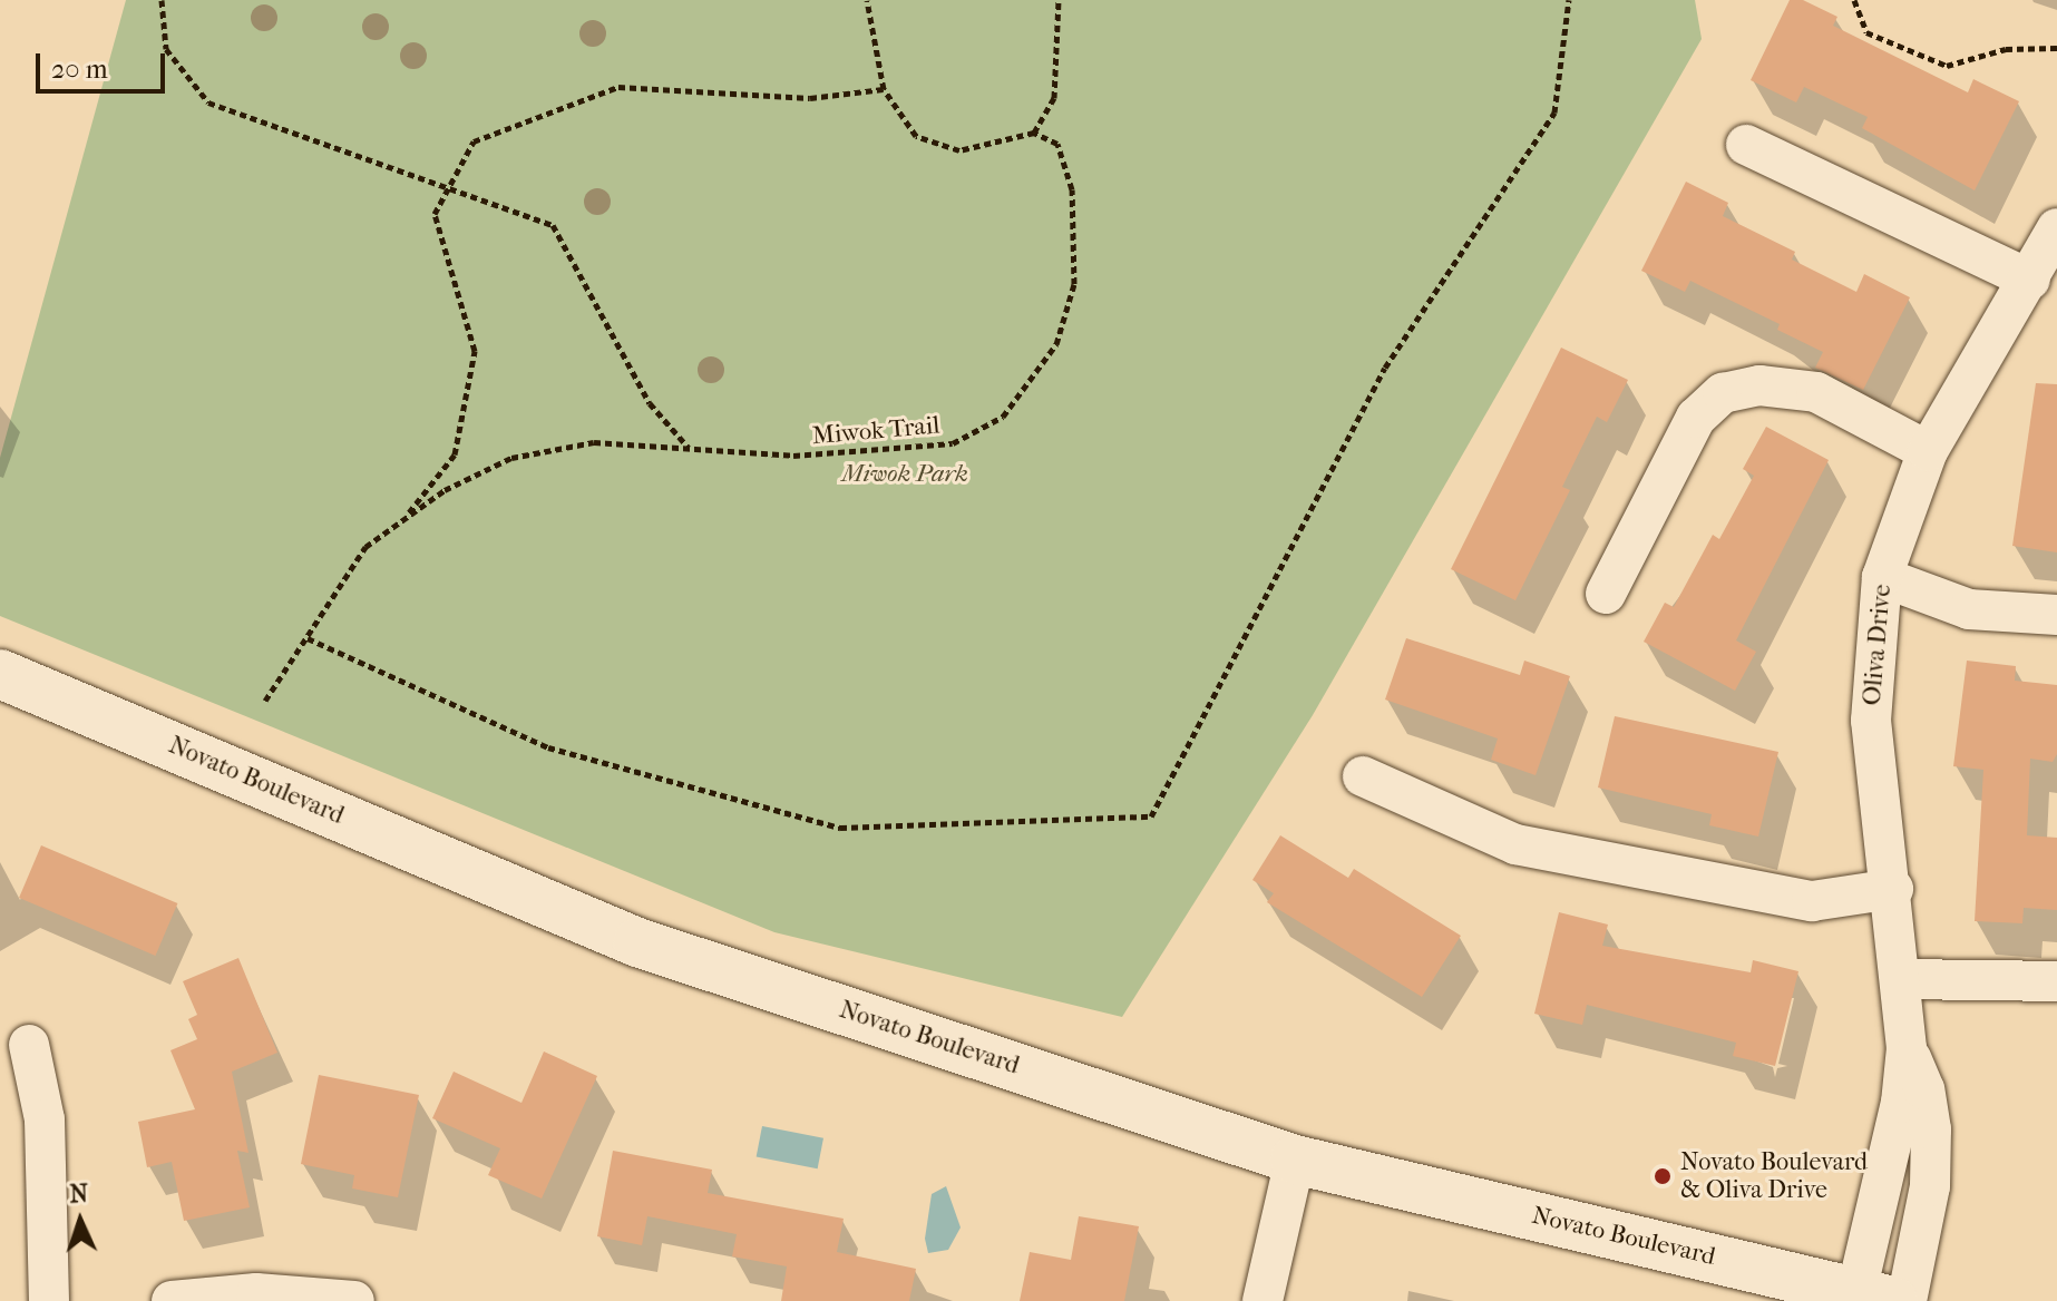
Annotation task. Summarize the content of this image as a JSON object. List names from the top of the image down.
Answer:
{
  "streets": {
    "main road": ["Novato Boulevard"],
    "street": ["Oliva Drive"],
    "path": ["Miwok Trail"]
  },
  "crossings": [
    ["Oliva Drive", "Novato Boulevard"]
  ],
  "parks": ["Miwok Park"],
  "places": ["Novato Boulevard & Oliva Drive"],
  "scale_bar": "20 m",
  "north": "top"
}
